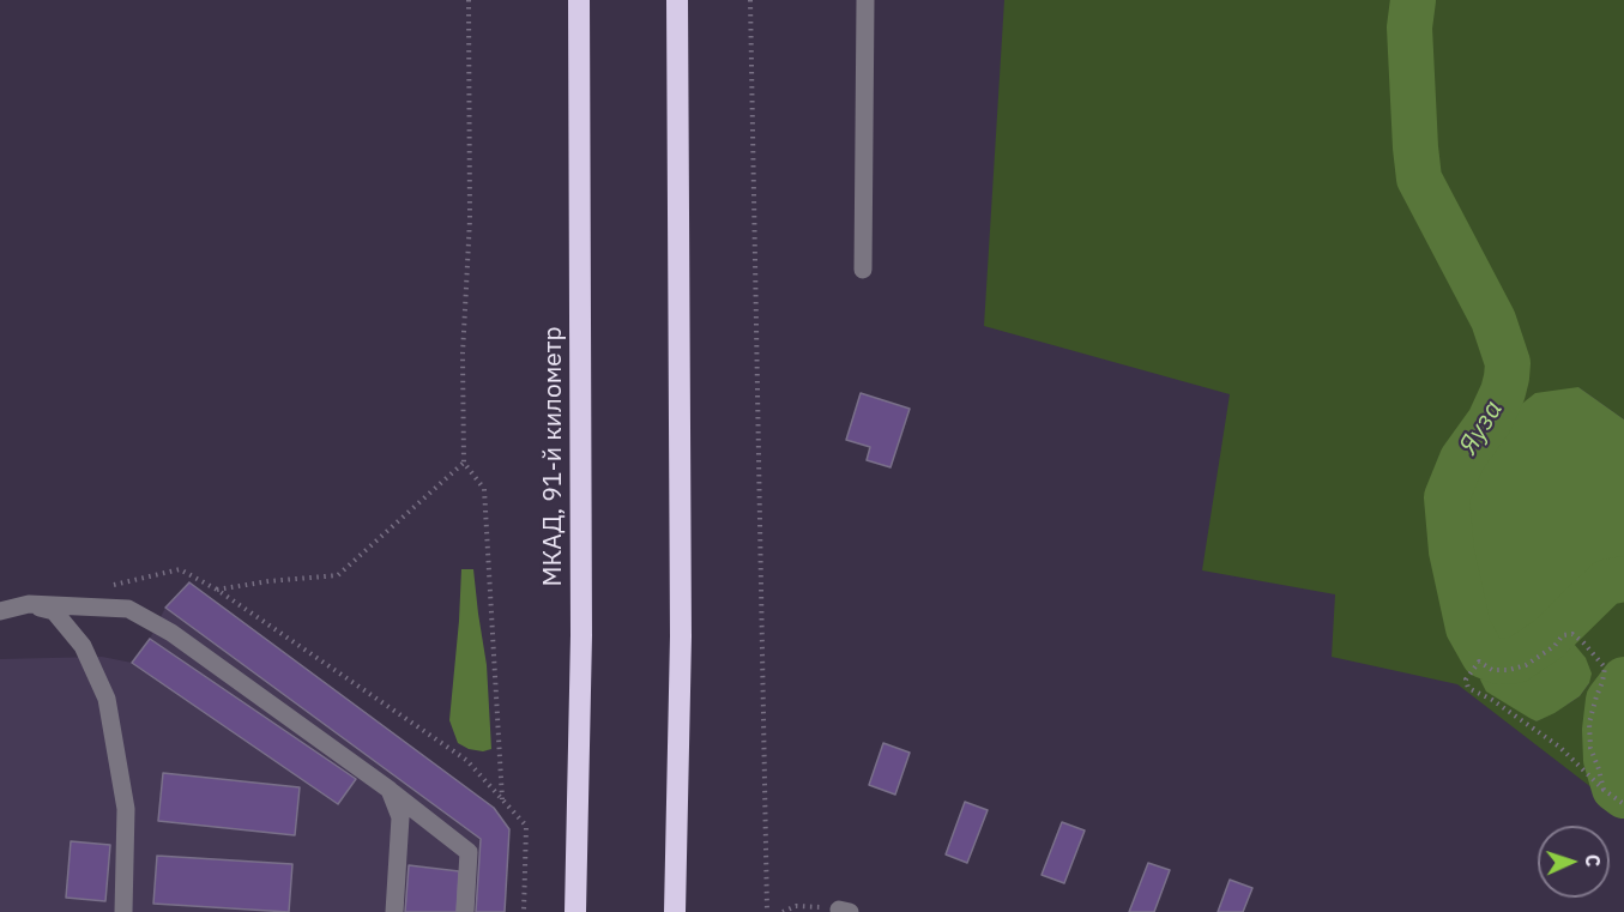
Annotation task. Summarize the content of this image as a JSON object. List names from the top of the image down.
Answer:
{
  "streets": {
    "highway": ["МКАД, 91-й километр"]
  },
  "water": ["Яуза"],
  "north": "right"
}
